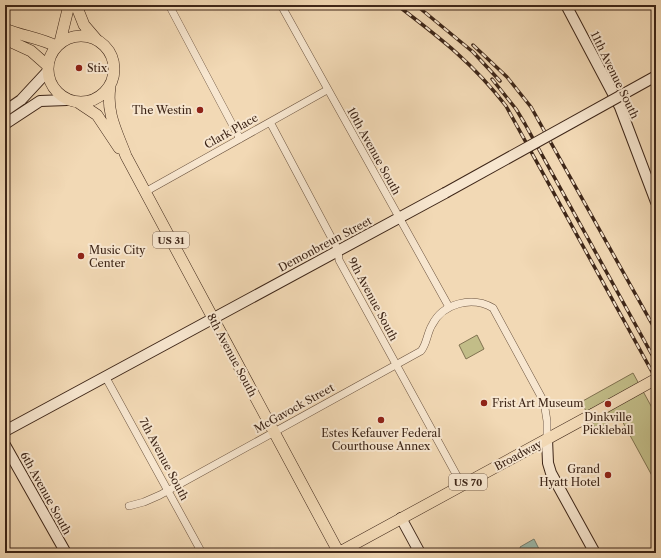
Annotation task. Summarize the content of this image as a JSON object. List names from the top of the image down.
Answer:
{
  "streets": {
    "main road": [
      "US 31",
      "8th Avenue South",
      "Broadway",
      "US 70"
    ],
    "street": [
      "11th Avenue South",
      "Clark Place",
      "10th Avenue South",
      "Demonbreun Street",
      "9th Avenue South",
      "McGavock Street",
      "7th Avenue South",
      "6th Avenue South"
    ]
  },
  "crossings": [
    ["Clark Place", "10th Avenue South"],
    ["Clark Place", "9th Avenue South"],
    ["Clark Place", "8th Avenue South"],
    ["10th Avenue South", "Demonbreun Street"],
    ["10th Avenue South", "McGavock Street"],
    ["US 31", "8th Avenue South"],
    ["Demonbreun Street", "9th Avenue South"],
    ["Demonbreun Street", "8th Avenue South"],
    ["Demonbreun Street", "7th Avenue South"],
    ["9th Avenue South", "McGavock Street"],
    ["9th Avenue South", "Broadway"],
    ["8th Avenue South", "McGavock Street"],
    ["8th Avenue South", "Broadway"],
    ["McGavock Street", "7th Avenue South"]
  ],
  "places": [
    "Stix",
    "The Westin",
    "Music City Center",
    "Frist Art Museum",
    "Dinkville Pickleball",
    "Estes Kefauver Federal Courthouse Annex",
    "Grand Hyatt Hotel"
  ]
}
